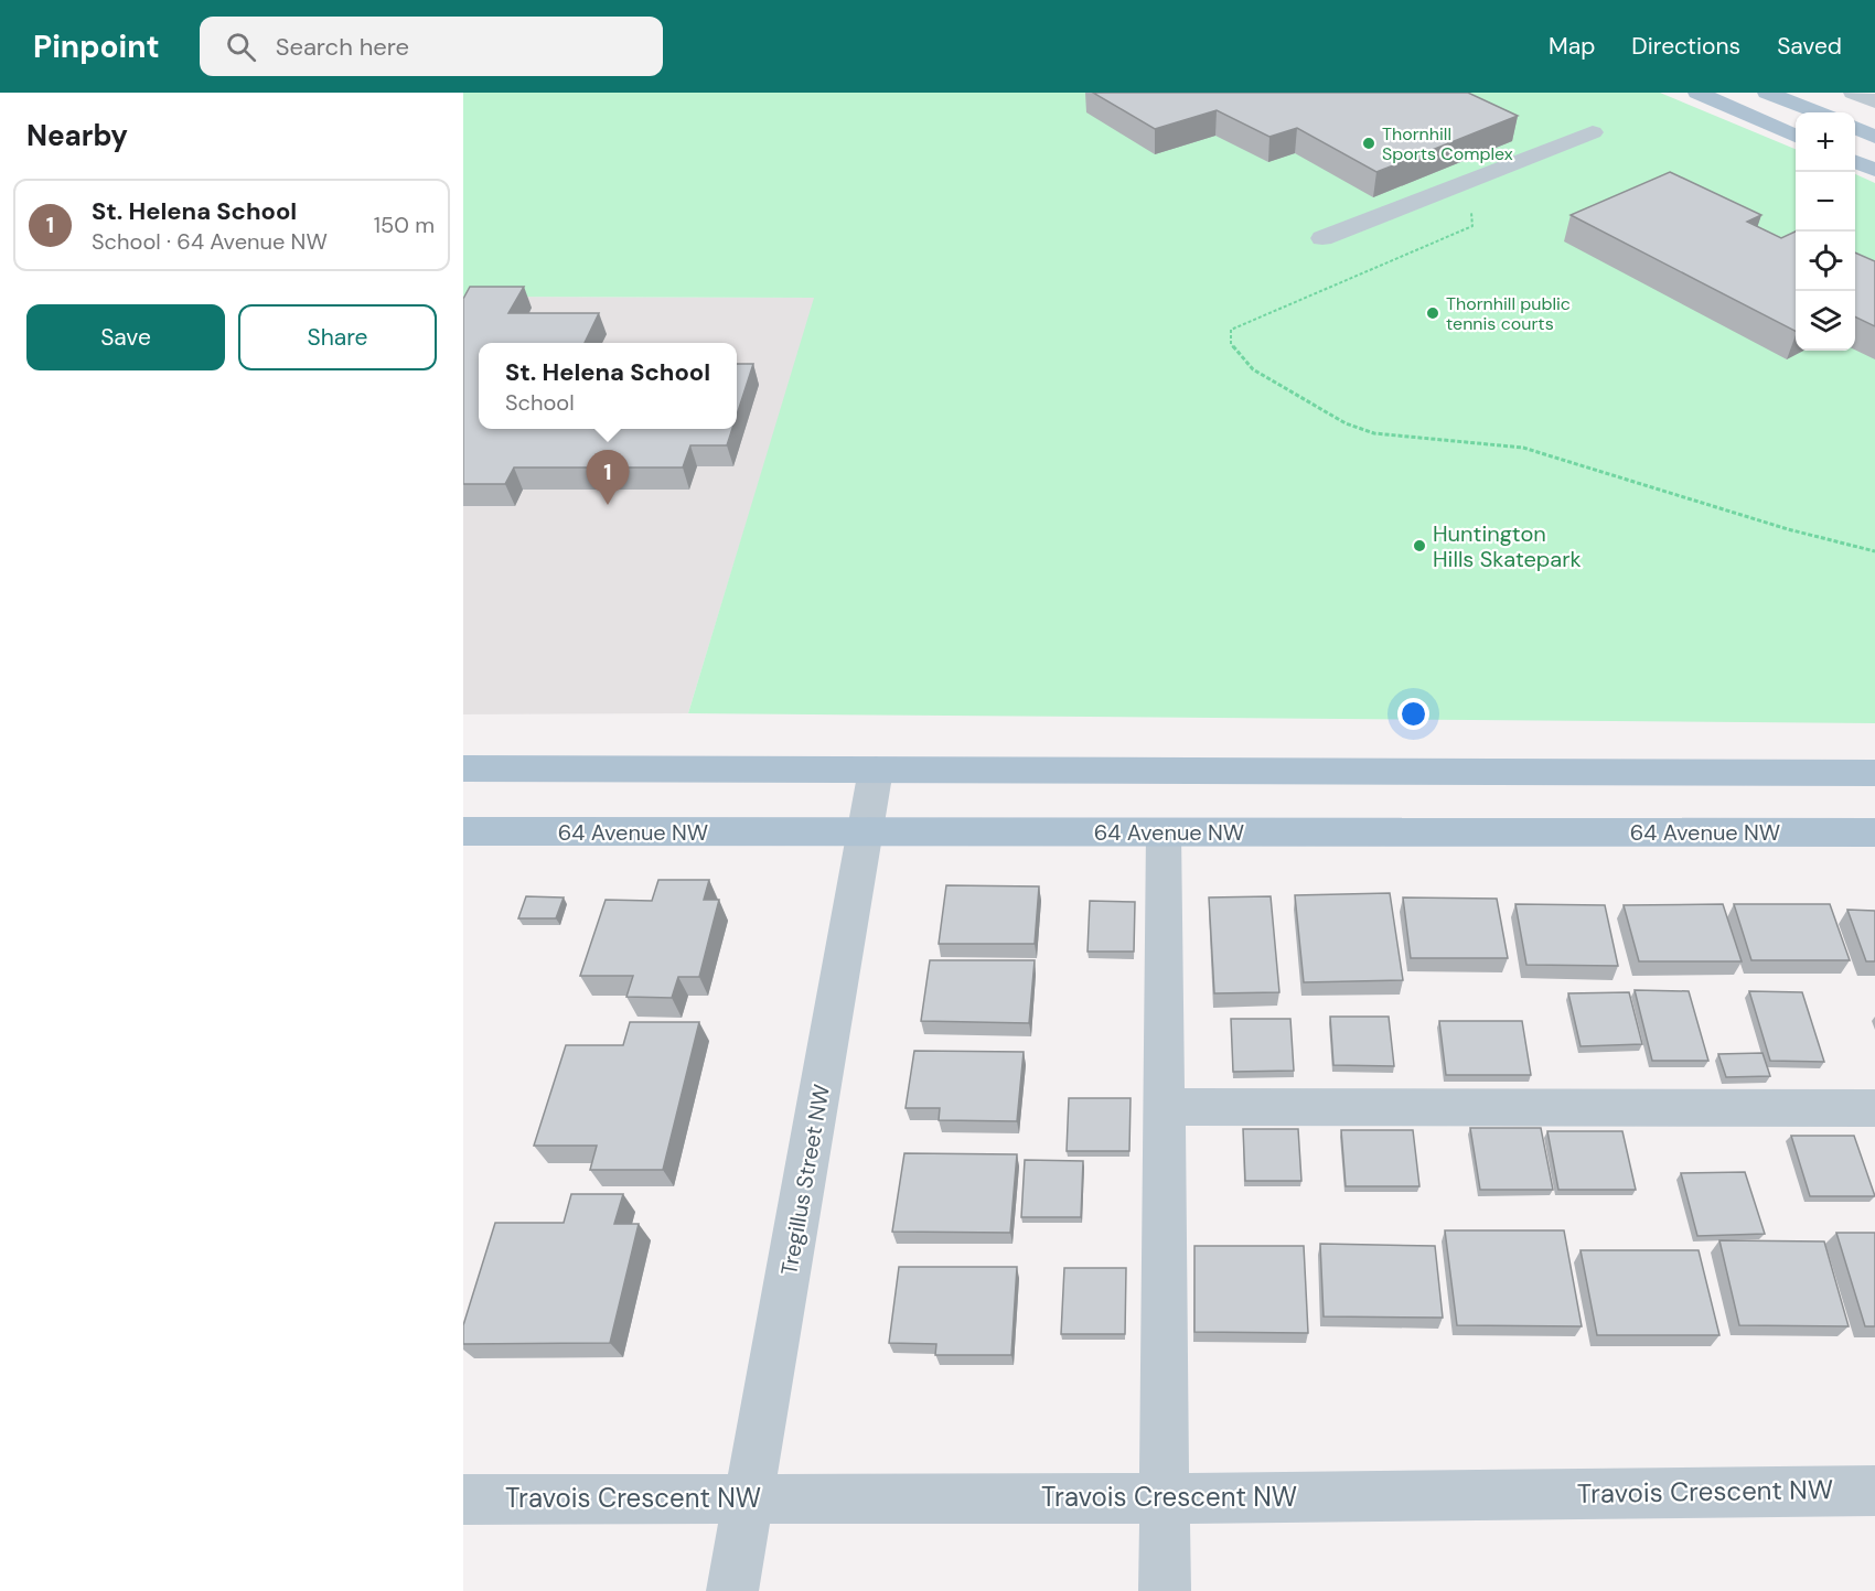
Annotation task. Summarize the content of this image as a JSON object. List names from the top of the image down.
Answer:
{
  "streets": {
    "main road": ["64 Avenue NW"],
    "street": ["Tregillus Street NW", "Travois Crescent NW"]
  },
  "crossings": [
    ["64 Avenue NW", "Tregillus Street NW"],
    ["Tregillus Street NW", "Travois Crescent NW"]
  ],
  "places": ["Thornhill Sports Complex", "Thornhill public tennis courts", "Huntington Hills Skatepark"],
  "page": {
    "header": "Pinpoint",
    "search": "Search here",
    "nav": ["Map", "Directions", "Saved"],
    "heading": "Nearby",
    "map_buttons": ["+", "−"],
    "list": [
      {
        "mark": "1",
        "name": "St. Helena School",
        "note": "School · 64 Avenue NW",
        "value": "150 m"
      }
    ],
    "buttons": ["Save", "Share"],
    "popup": ["St. Helena School", "School"],
    "pins": "1"
  }
}
